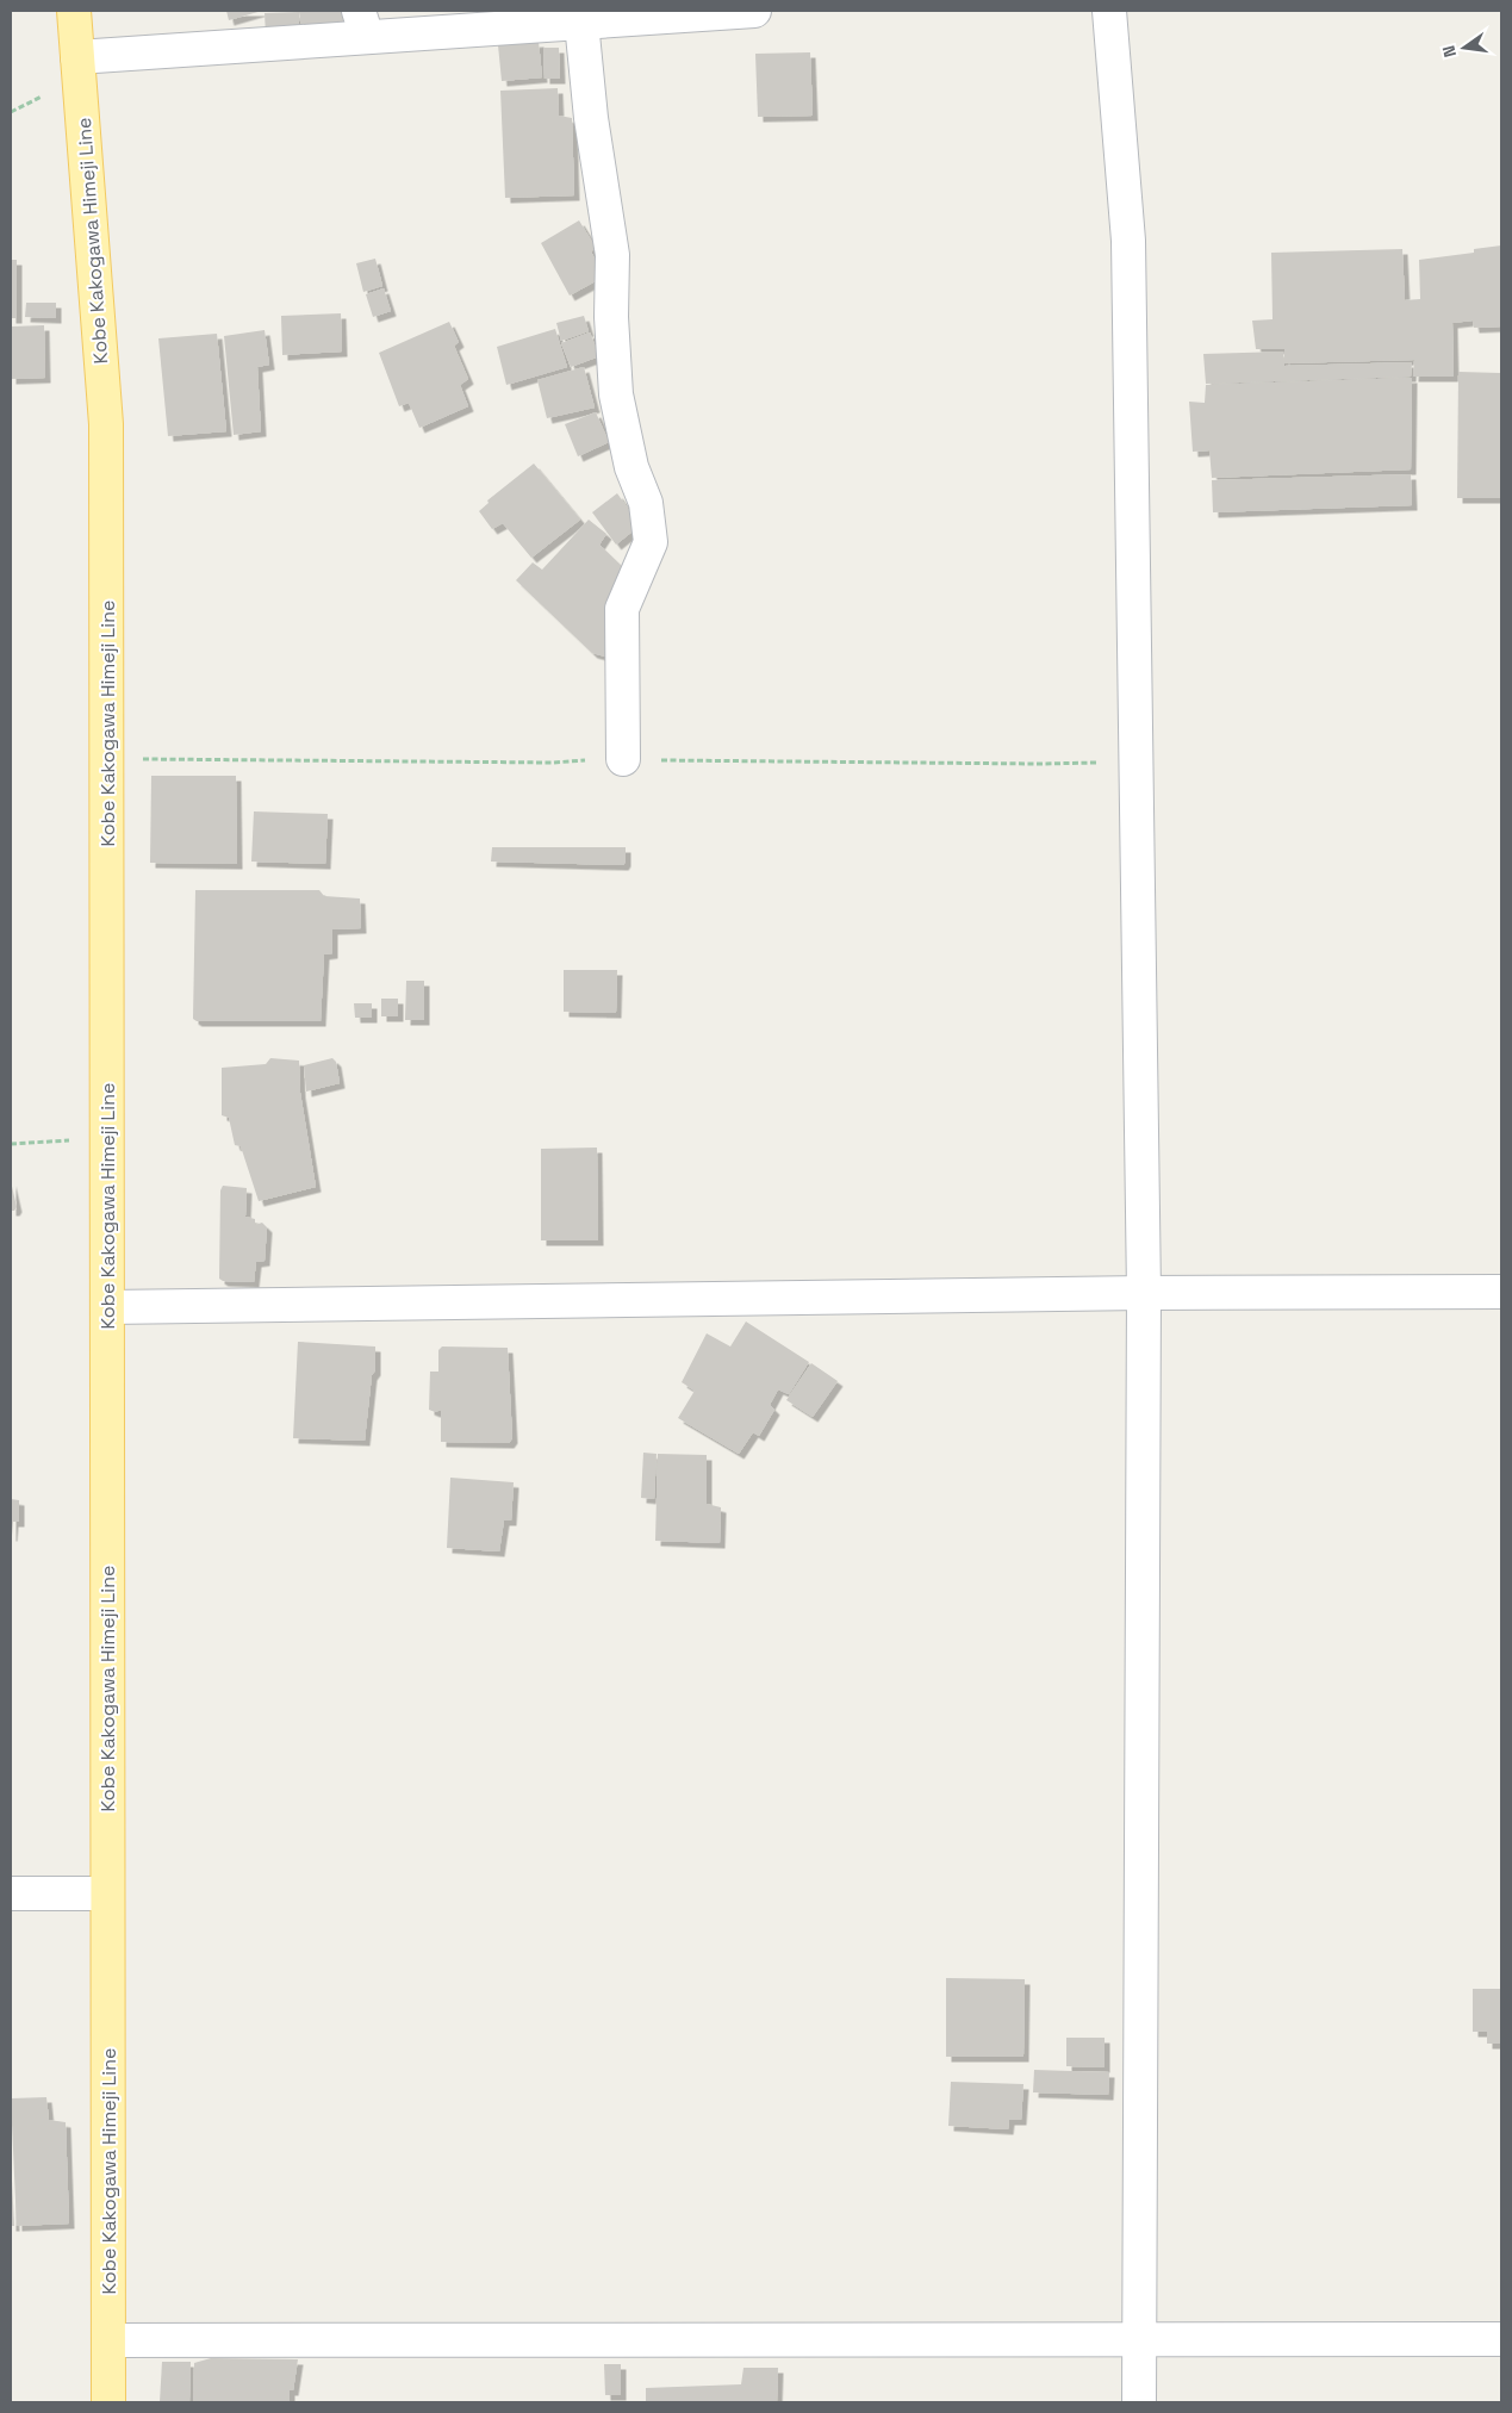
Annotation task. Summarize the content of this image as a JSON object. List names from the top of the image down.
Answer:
{
  "streets": {
    "main road": ["Kobe Kakogawa Himeji Line"]
  },
  "north": "left"
}
